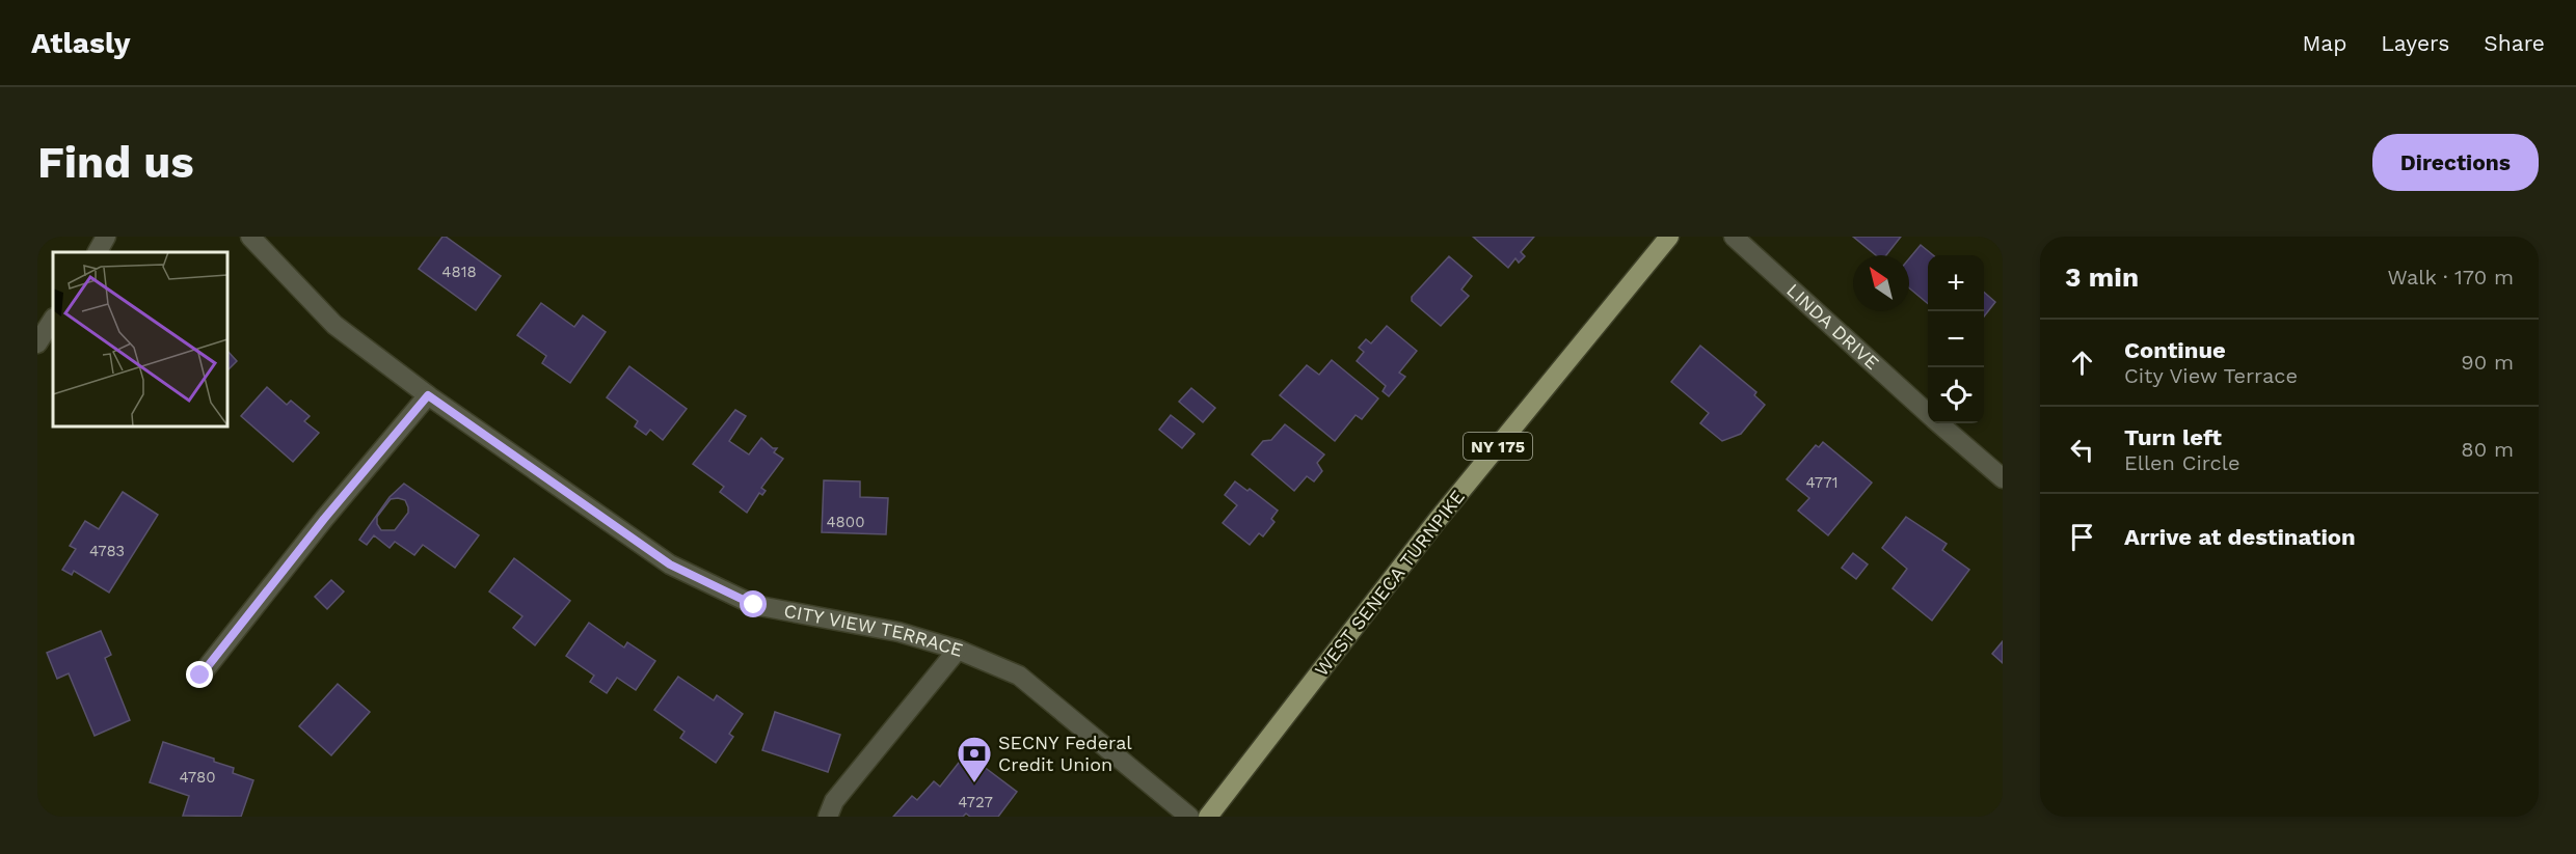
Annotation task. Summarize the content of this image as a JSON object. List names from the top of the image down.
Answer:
{
  "streets": {
    "main road": ["NY 175", "WEST SENECA TURNPIKE"],
    "street": ["LINDA DRIVE", "CITY VIEW TERRACE"]
  },
  "places": {
    "bank": ["SECNY Federal Credit Union"]
  },
  "house_numbers": [
    "4818",
    "4771",
    "4800",
    "4783",
    "4780",
    "4727"
  ],
  "north": "top left",
  "page": {
    "header": "Atlasly",
    "nav": ["Map", "Layers", "Share"],
    "buttons": "Directions",
    "title": "Find us",
    "heading": ["3 min", "Walk · 170 m"],
    "map_buttons": ["+", "−"],
    "list": [
      ["Continue", "City View Terrace", "90 m"],
      ["Turn left", "Ellen Circle", "80 m"],
      "Arrive at destination"
    ]
  }
}
